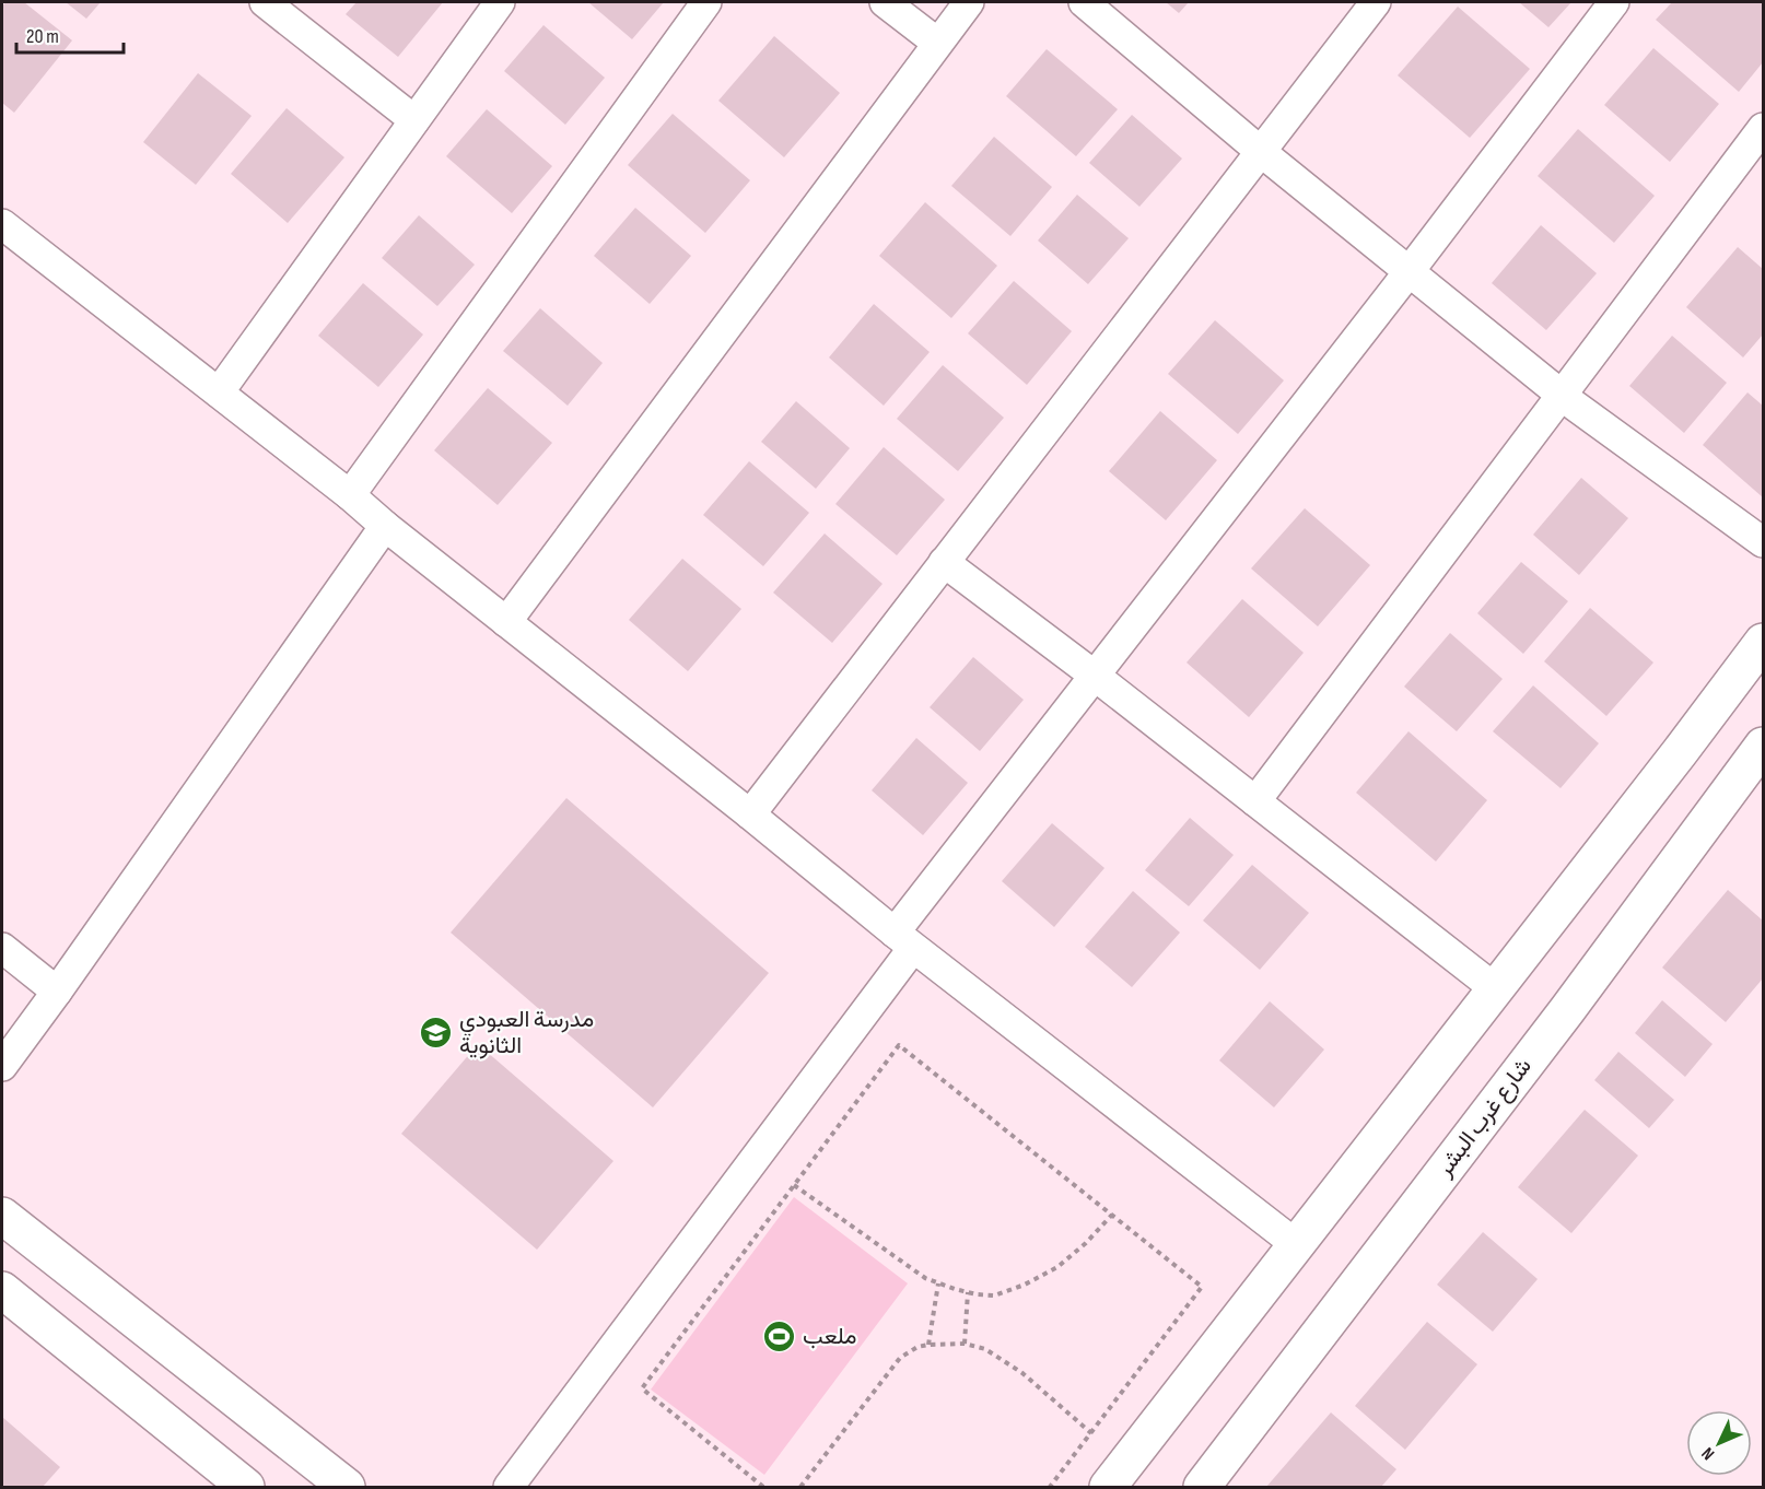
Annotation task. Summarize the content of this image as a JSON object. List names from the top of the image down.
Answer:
{
  "streets": {
    "street": ["شارع غرب البشر"]
  },
  "places": {
    "school or university": ["مدرسة العبودي الثانوية"],
    "sports": ["ملعب"]
  },
  "scale_bar": "20 m",
  "north": "bottom left"
}
